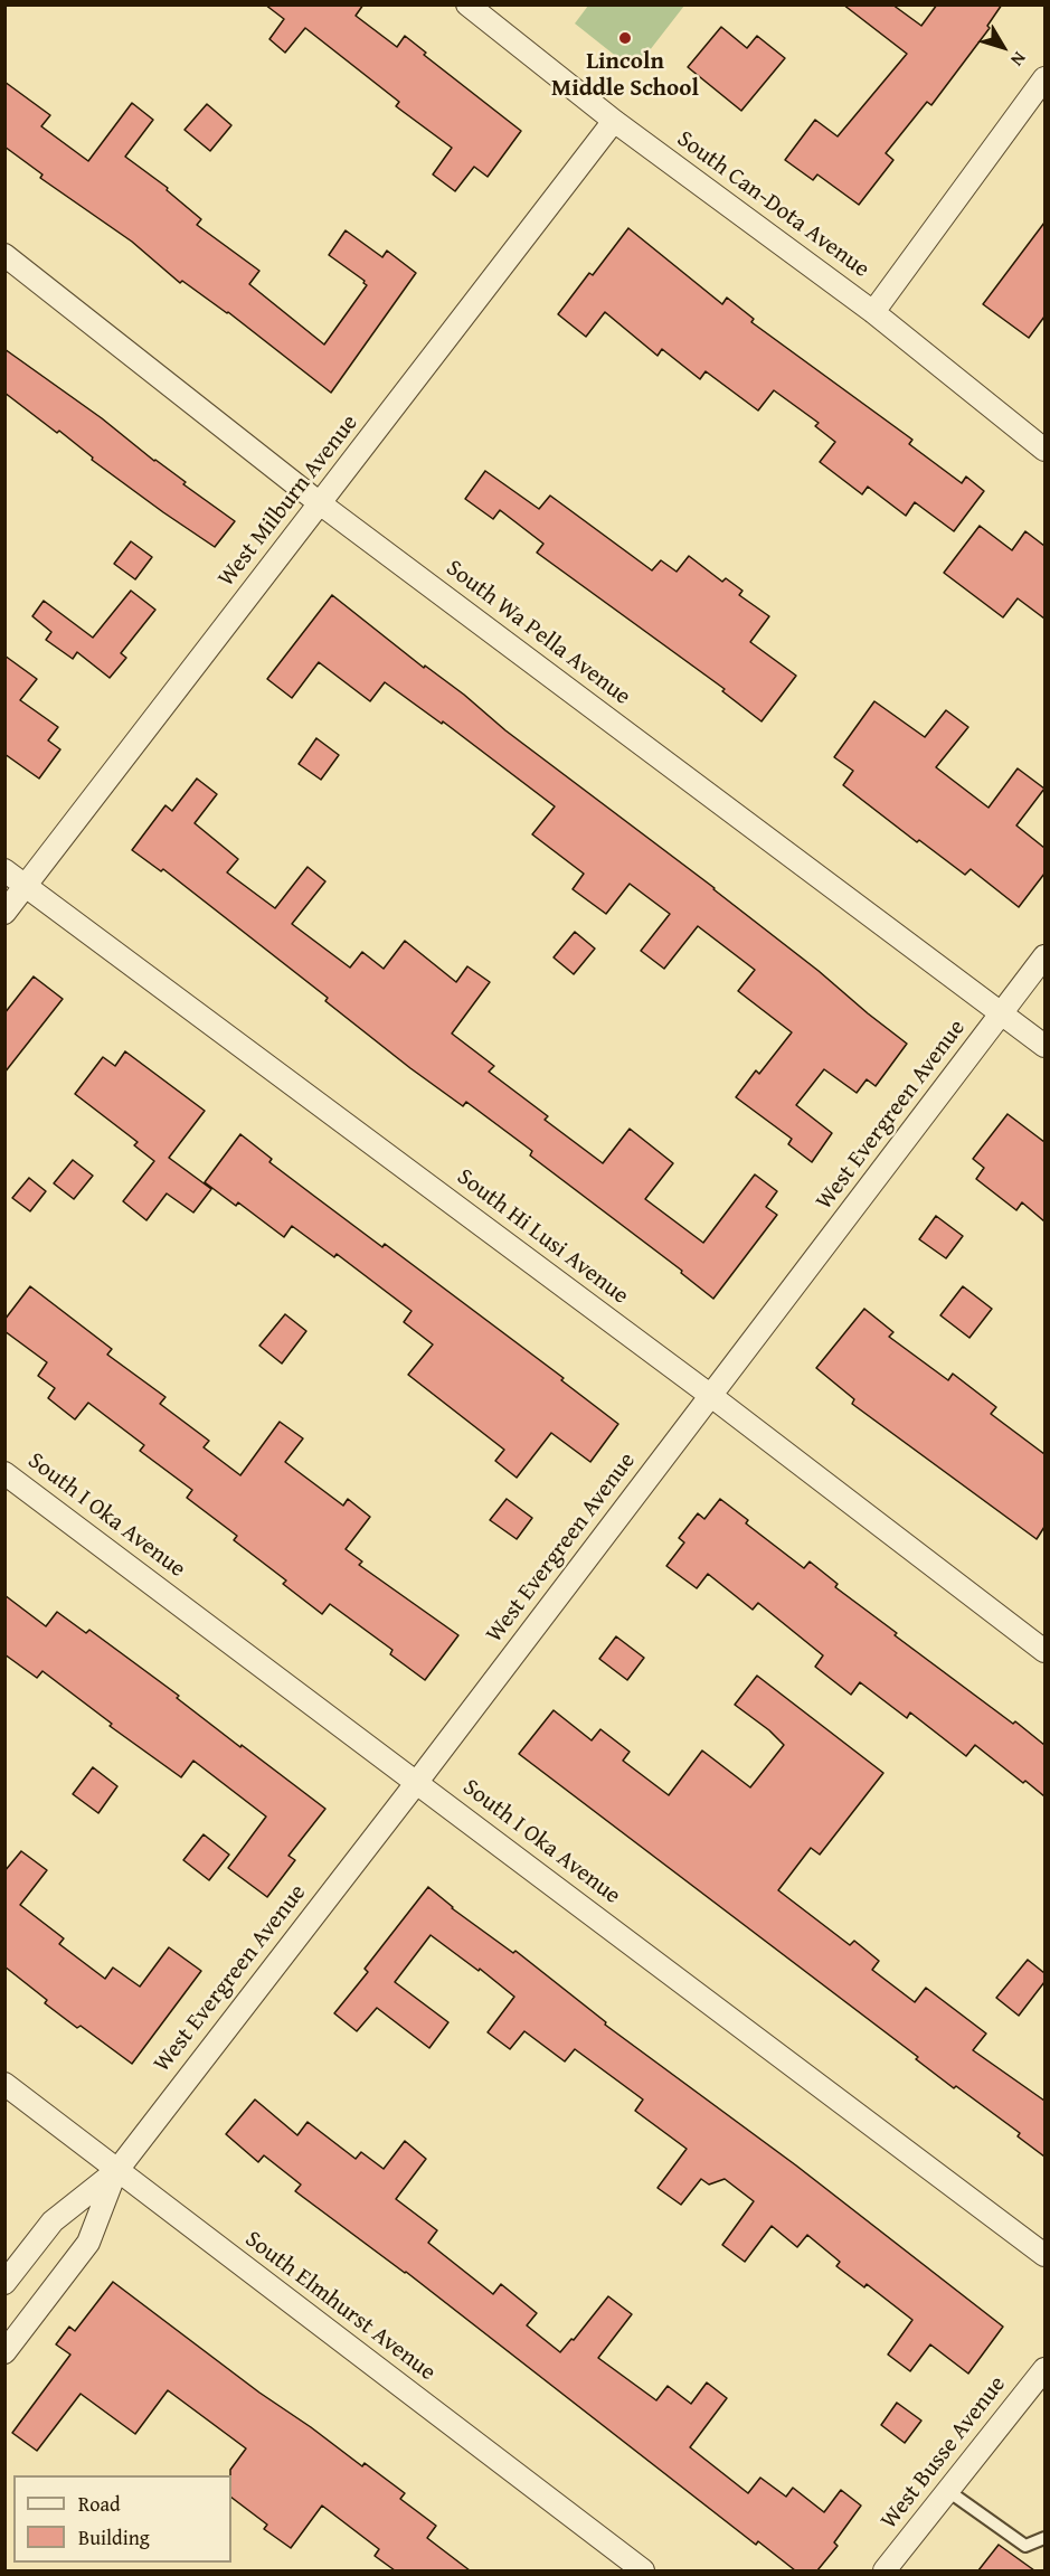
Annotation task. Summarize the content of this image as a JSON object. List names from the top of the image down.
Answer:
{
  "streets": {
    "street": [
      "South Can-Dota Avenue",
      "West Milburn Avenue",
      "South Wa Pella Avenue",
      "West Evergreen Avenue",
      "South Hi Lusi Avenue",
      "South I Oka Avenue",
      "South Elmhurst Avenue",
      "West Busse Avenue"
    ]
  },
  "crossings": [
    ["South Can-Dota Avenue", "West Milburn Avenue"],
    ["West Milburn Avenue", "South Wa Pella Avenue"],
    ["West Milburn Avenue", "South Hi Lusi Avenue"],
    ["South Wa Pella Avenue", "West Evergreen Avenue"],
    ["West Evergreen Avenue", "South Hi Lusi Avenue"],
    ["West Evergreen Avenue", "South I Oka Avenue"],
    ["West Evergreen Avenue", "South Elmhurst Avenue"]
  ],
  "places": ["Lincoln Middle School"],
  "legend": ["Road", "Building"],
  "north": "bottom right"
}
